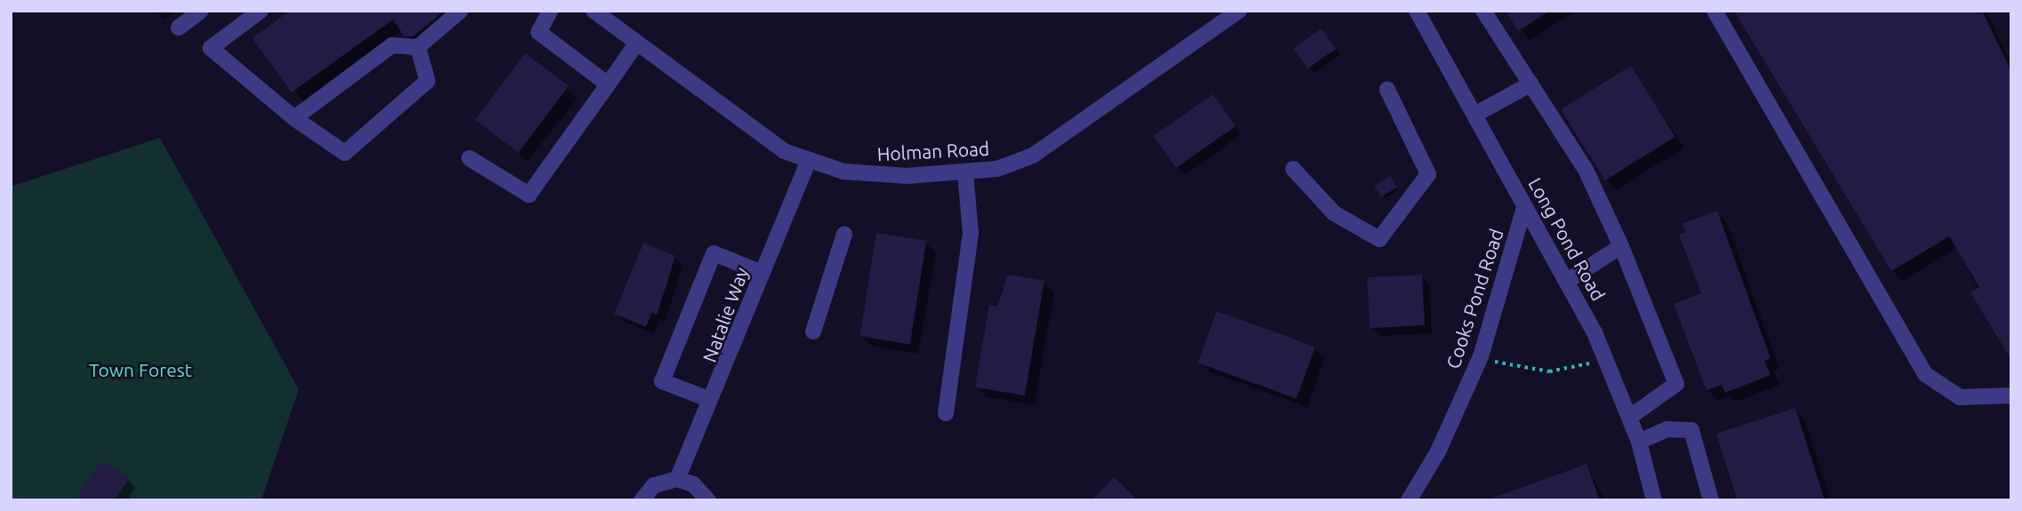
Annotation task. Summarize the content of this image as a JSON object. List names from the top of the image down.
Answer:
{
  "streets": {
    "street": [
      "Holman Road",
      "Long Pond Road",
      "Cooks Pond Road",
      "Natalie Way"
    ]
  },
  "crossings": [
    ["Holman Road", "Natalie Way"],
    ["Long Pond Road", "Cooks Pond Road"]
  ],
  "parks": ["Town Forest"]
}
